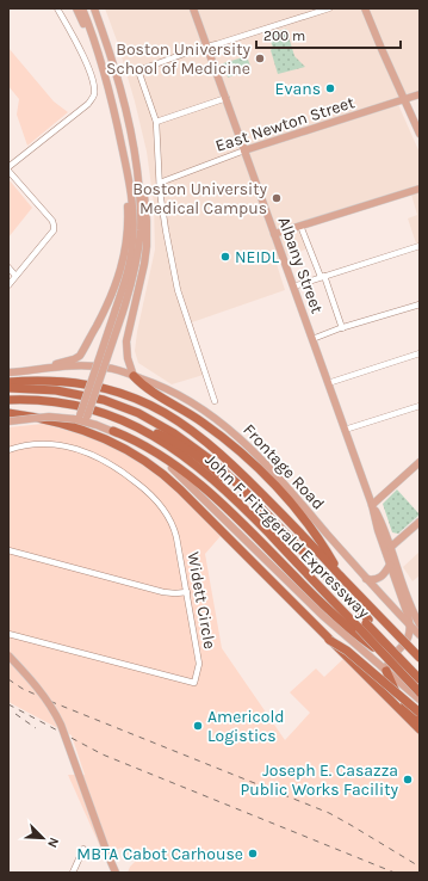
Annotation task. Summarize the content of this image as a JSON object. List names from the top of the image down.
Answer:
{
  "streets": {
    "highway": ["John F. Fitzgerald Expressway"],
    "main road": ["East Newton Street", "Albany Street", "Frontage Road"],
    "street": ["Widett Circle"]
  },
  "crossings": [
    ["East Newton Street", "Albany Street"],
    ["Albany Street", "Frontage Road"]
  ],
  "places": [
    "Boston University School of Medicine",
    "Evans",
    "Boston University Medical Campus",
    "NEIDL",
    "Americold Logistics",
    "Joseph E. Casazza Public Works Facility",
    "MBTA Cabot Carhouse"
  ],
  "scale_bar": "200 m",
  "north": "bottom right"
}
